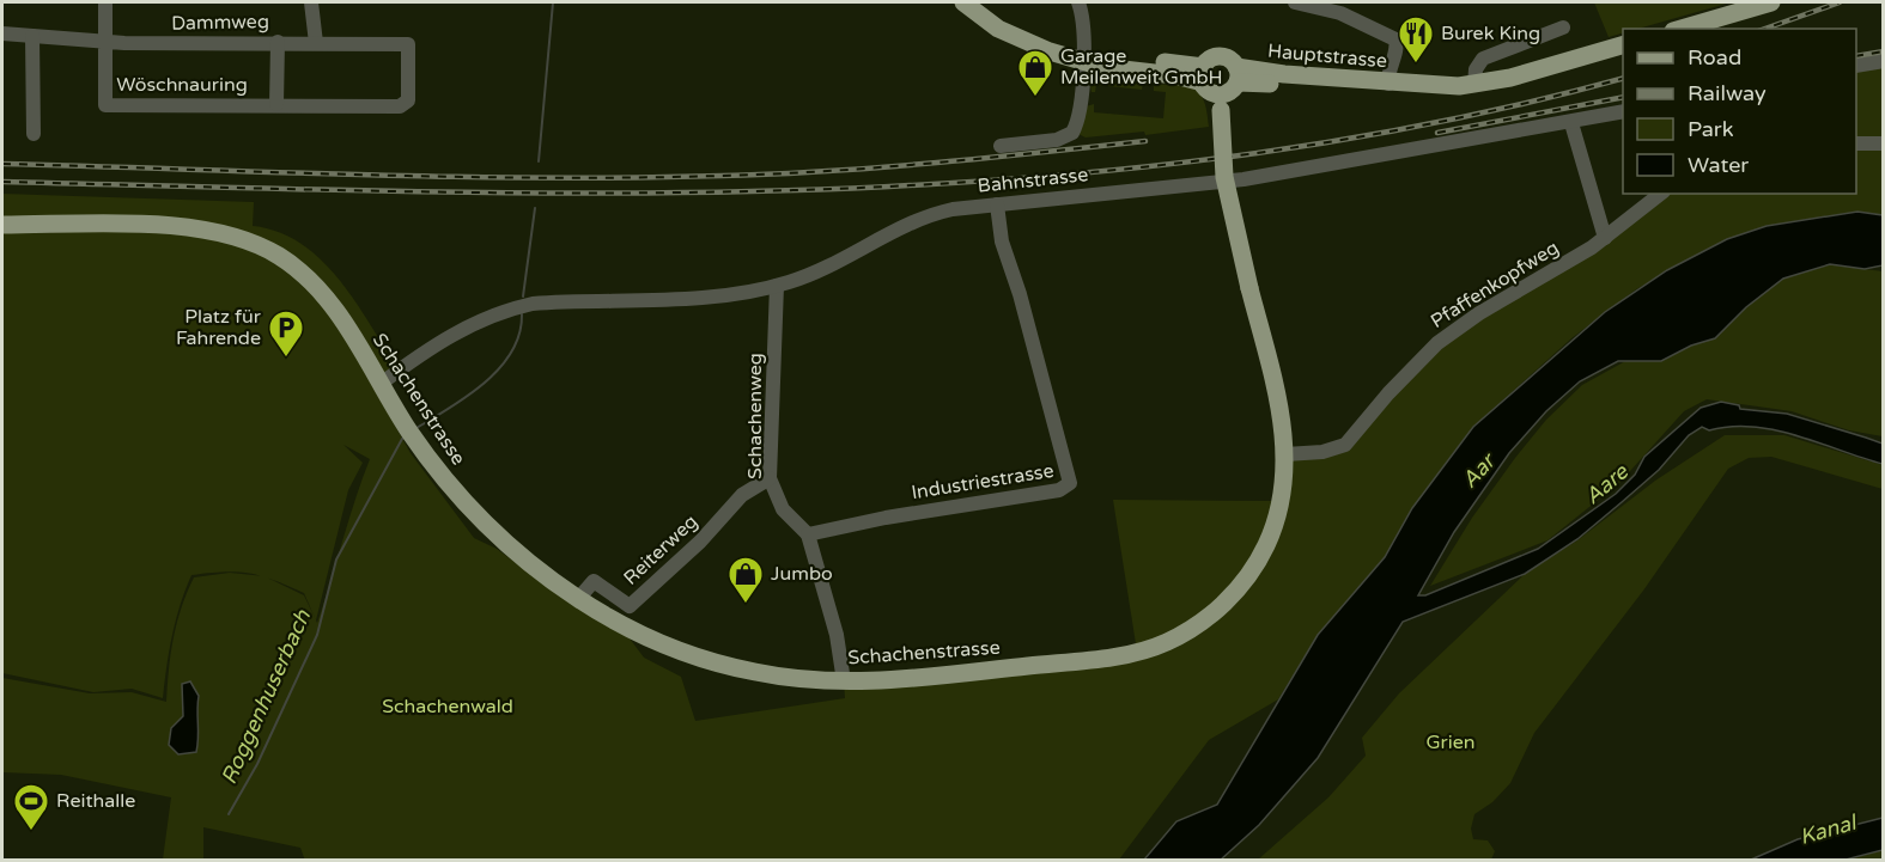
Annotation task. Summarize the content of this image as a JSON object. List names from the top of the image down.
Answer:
{
  "streets": {
    "main road": ["Hauptstrasse", "Schachenstrasse"],
    "street": [
      "Dammweg",
      "Wöschnauring",
      "Bahnstrasse",
      "Pfaffenkopfweg",
      "Schachenweg",
      "Industriestrasse",
      "Reiterweg"
    ]
  },
  "crossings": [
    ["Dammweg", "Wöschnauring"],
    ["Bahnstrasse", "Schachenstrasse"],
    ["Bahnstrasse", "Schachenweg"],
    ["Bahnstrasse", "Industriestrasse"],
    ["Pfaffenkopfweg", "Schachenstrasse"],
    ["Schachenstrasse", "Reiterweg"],
    ["Schachenweg", "Industriestrasse"],
    ["Schachenweg", "Reiterweg"]
  ],
  "water": [
    "Aar",
    "Aare",
    "Roggenhuserbach",
    "Kanal"
  ],
  "parks": ["Schachenwald", "Grien"],
  "places": {
    "restaurant": ["Burek King"],
    "shop": ["Garage Meilenweit GmbH", "Jumbo"],
    "parking": ["Platz für Fahrende"],
    "sports": ["Reithalle"]
  },
  "legend": [
    "Road",
    "Railway",
    "Park",
    "Water"
  ]
}
